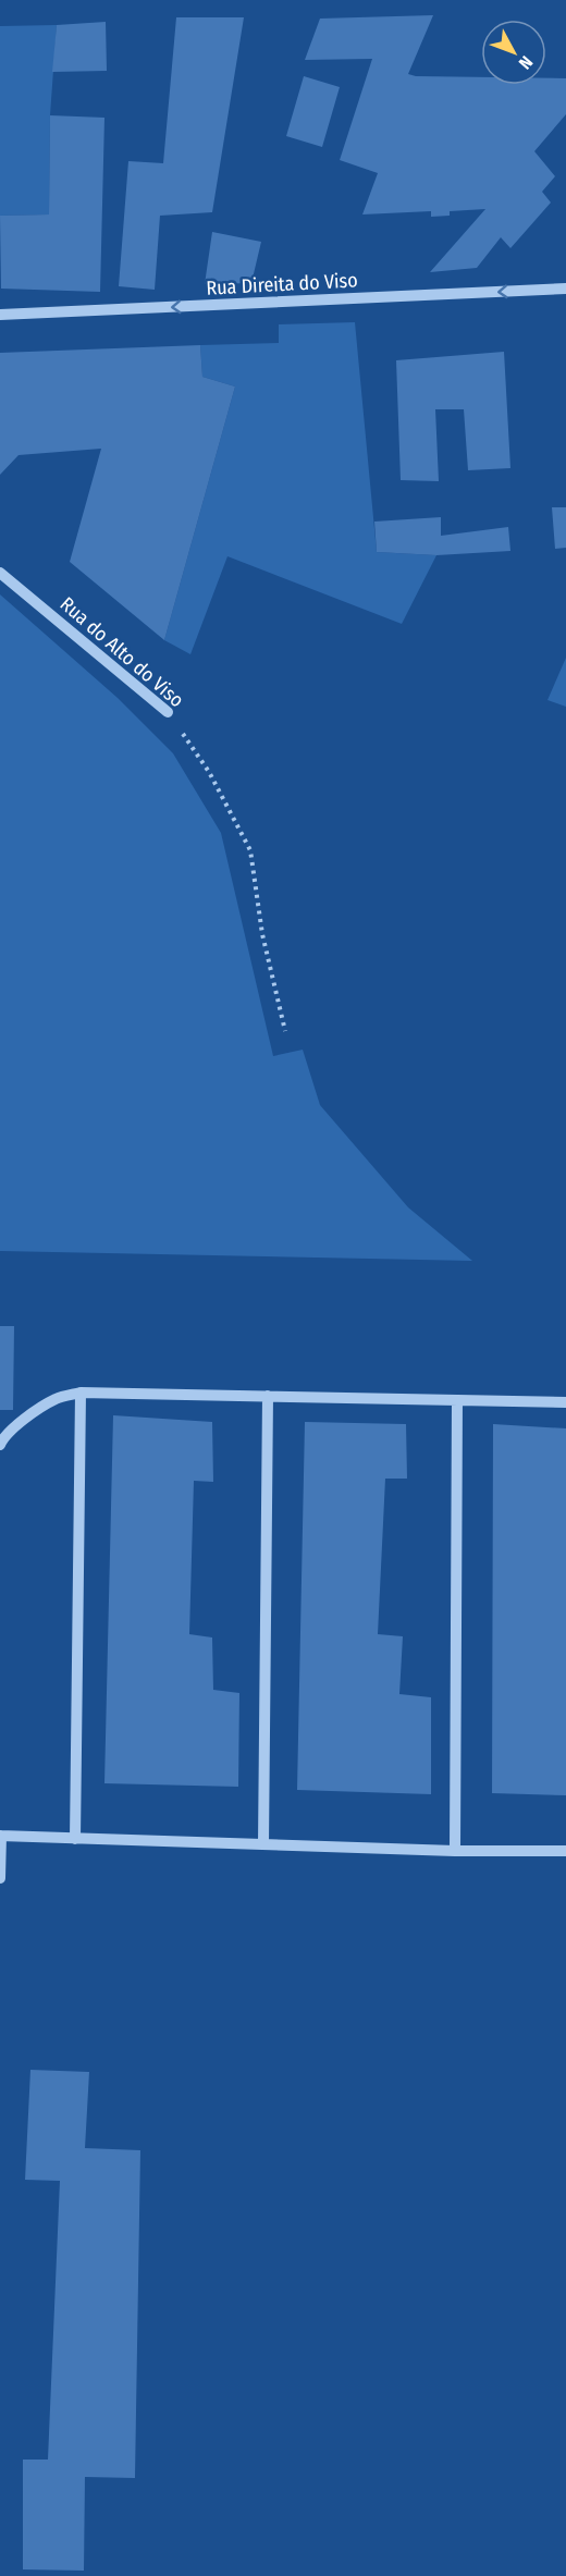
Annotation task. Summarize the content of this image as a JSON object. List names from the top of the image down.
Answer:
{
  "streets": {
    "street": ["Rua Direita do Viso", "Rua do Alto do Viso"]
  },
  "one_way": ["Rua Direita do Viso"],
  "north": "bottom right"
}
